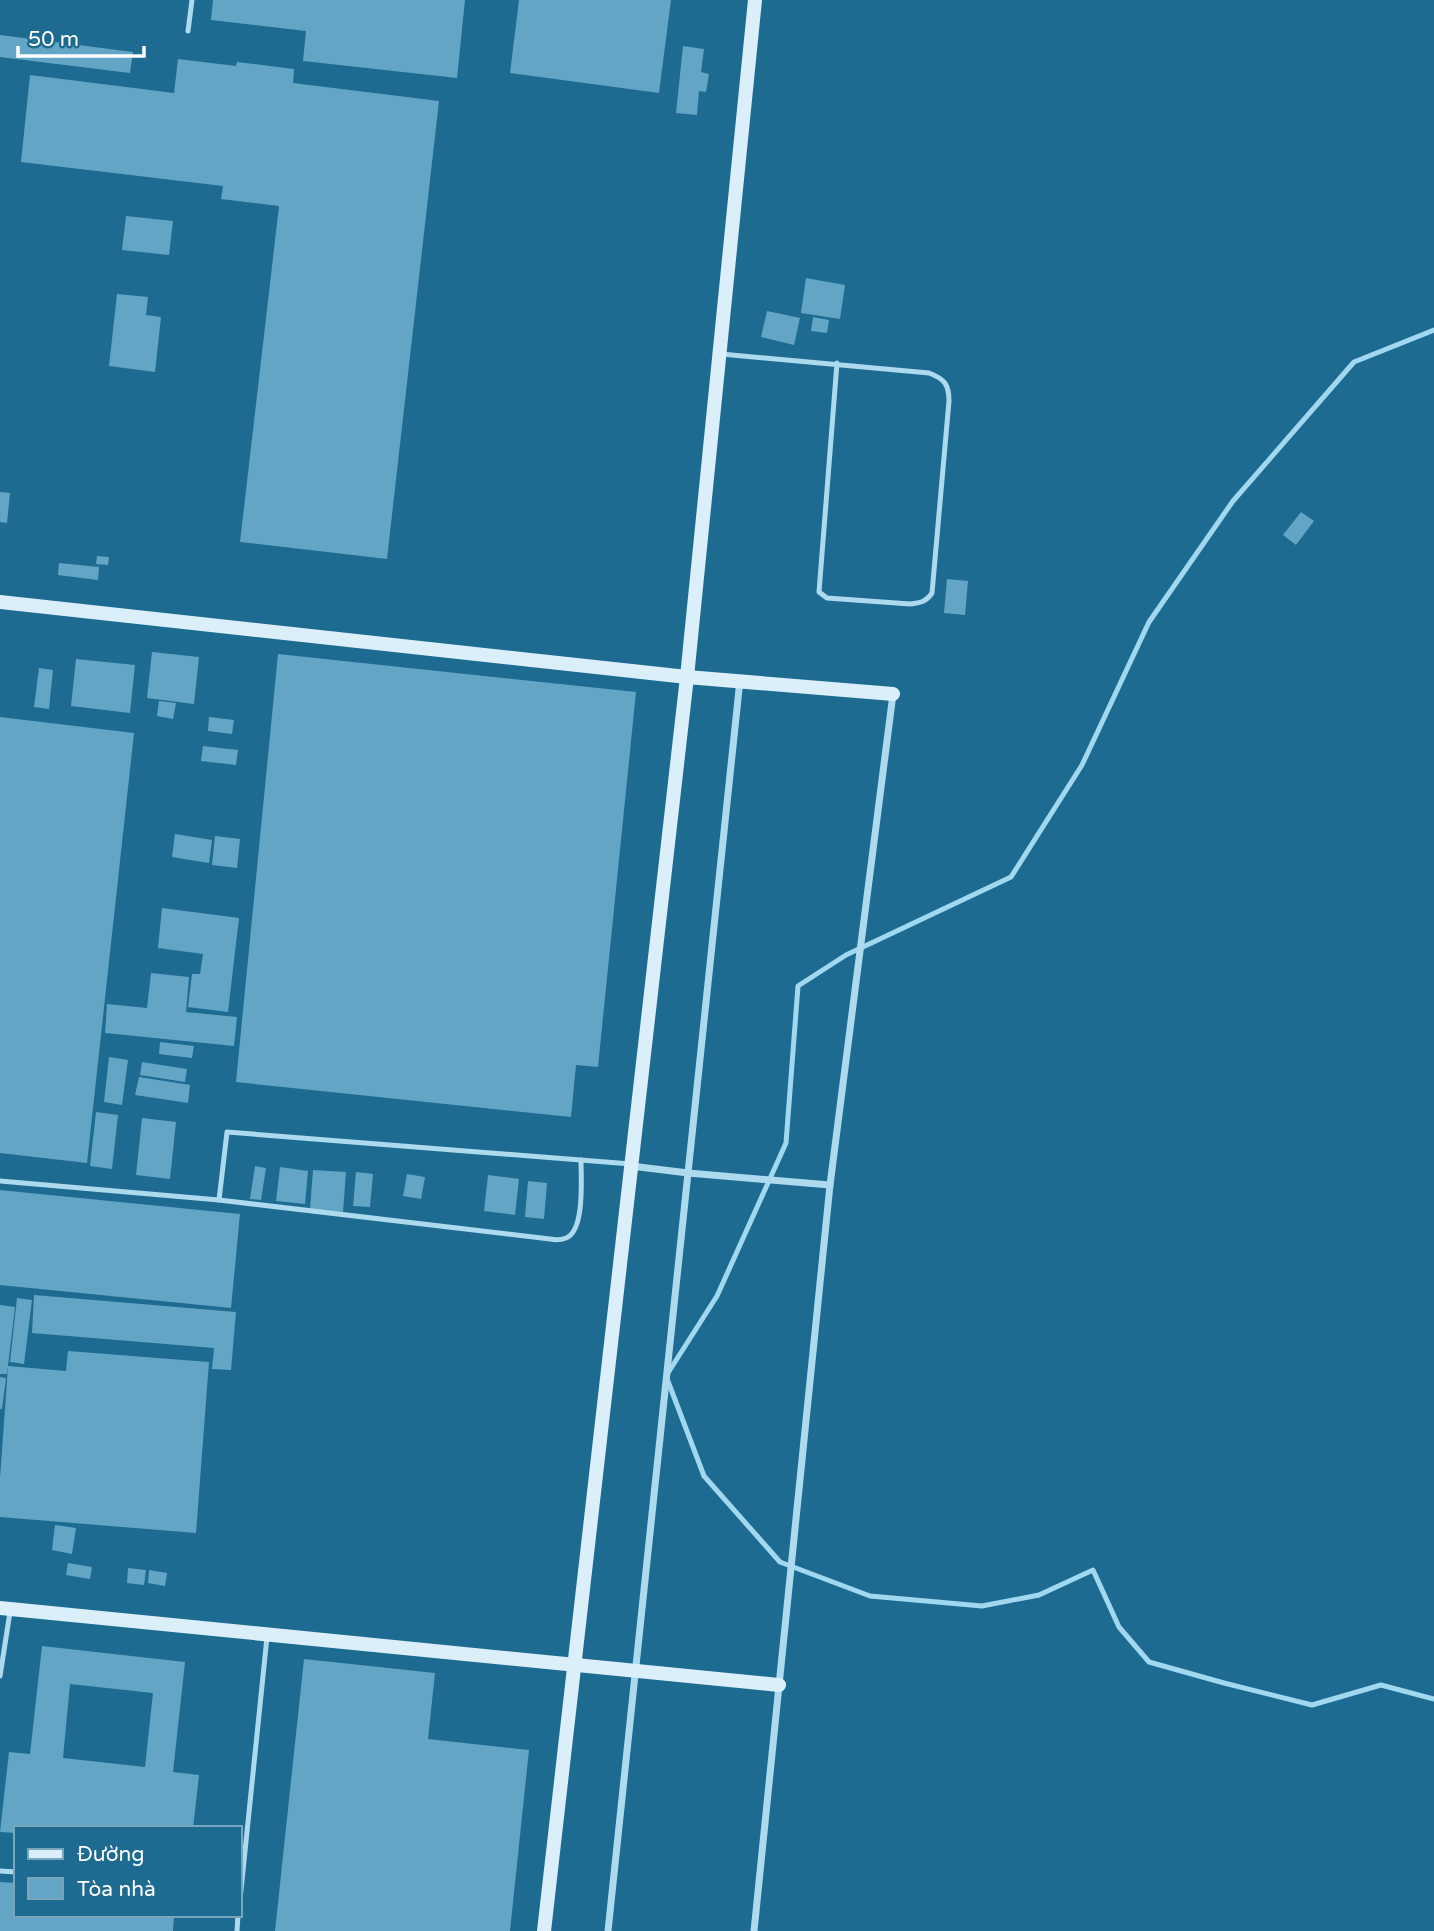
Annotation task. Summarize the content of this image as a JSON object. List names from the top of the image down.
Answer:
{
  "legend": ["Đường", "Tòa nhà"],
  "scale_bar": "50 m"
}
